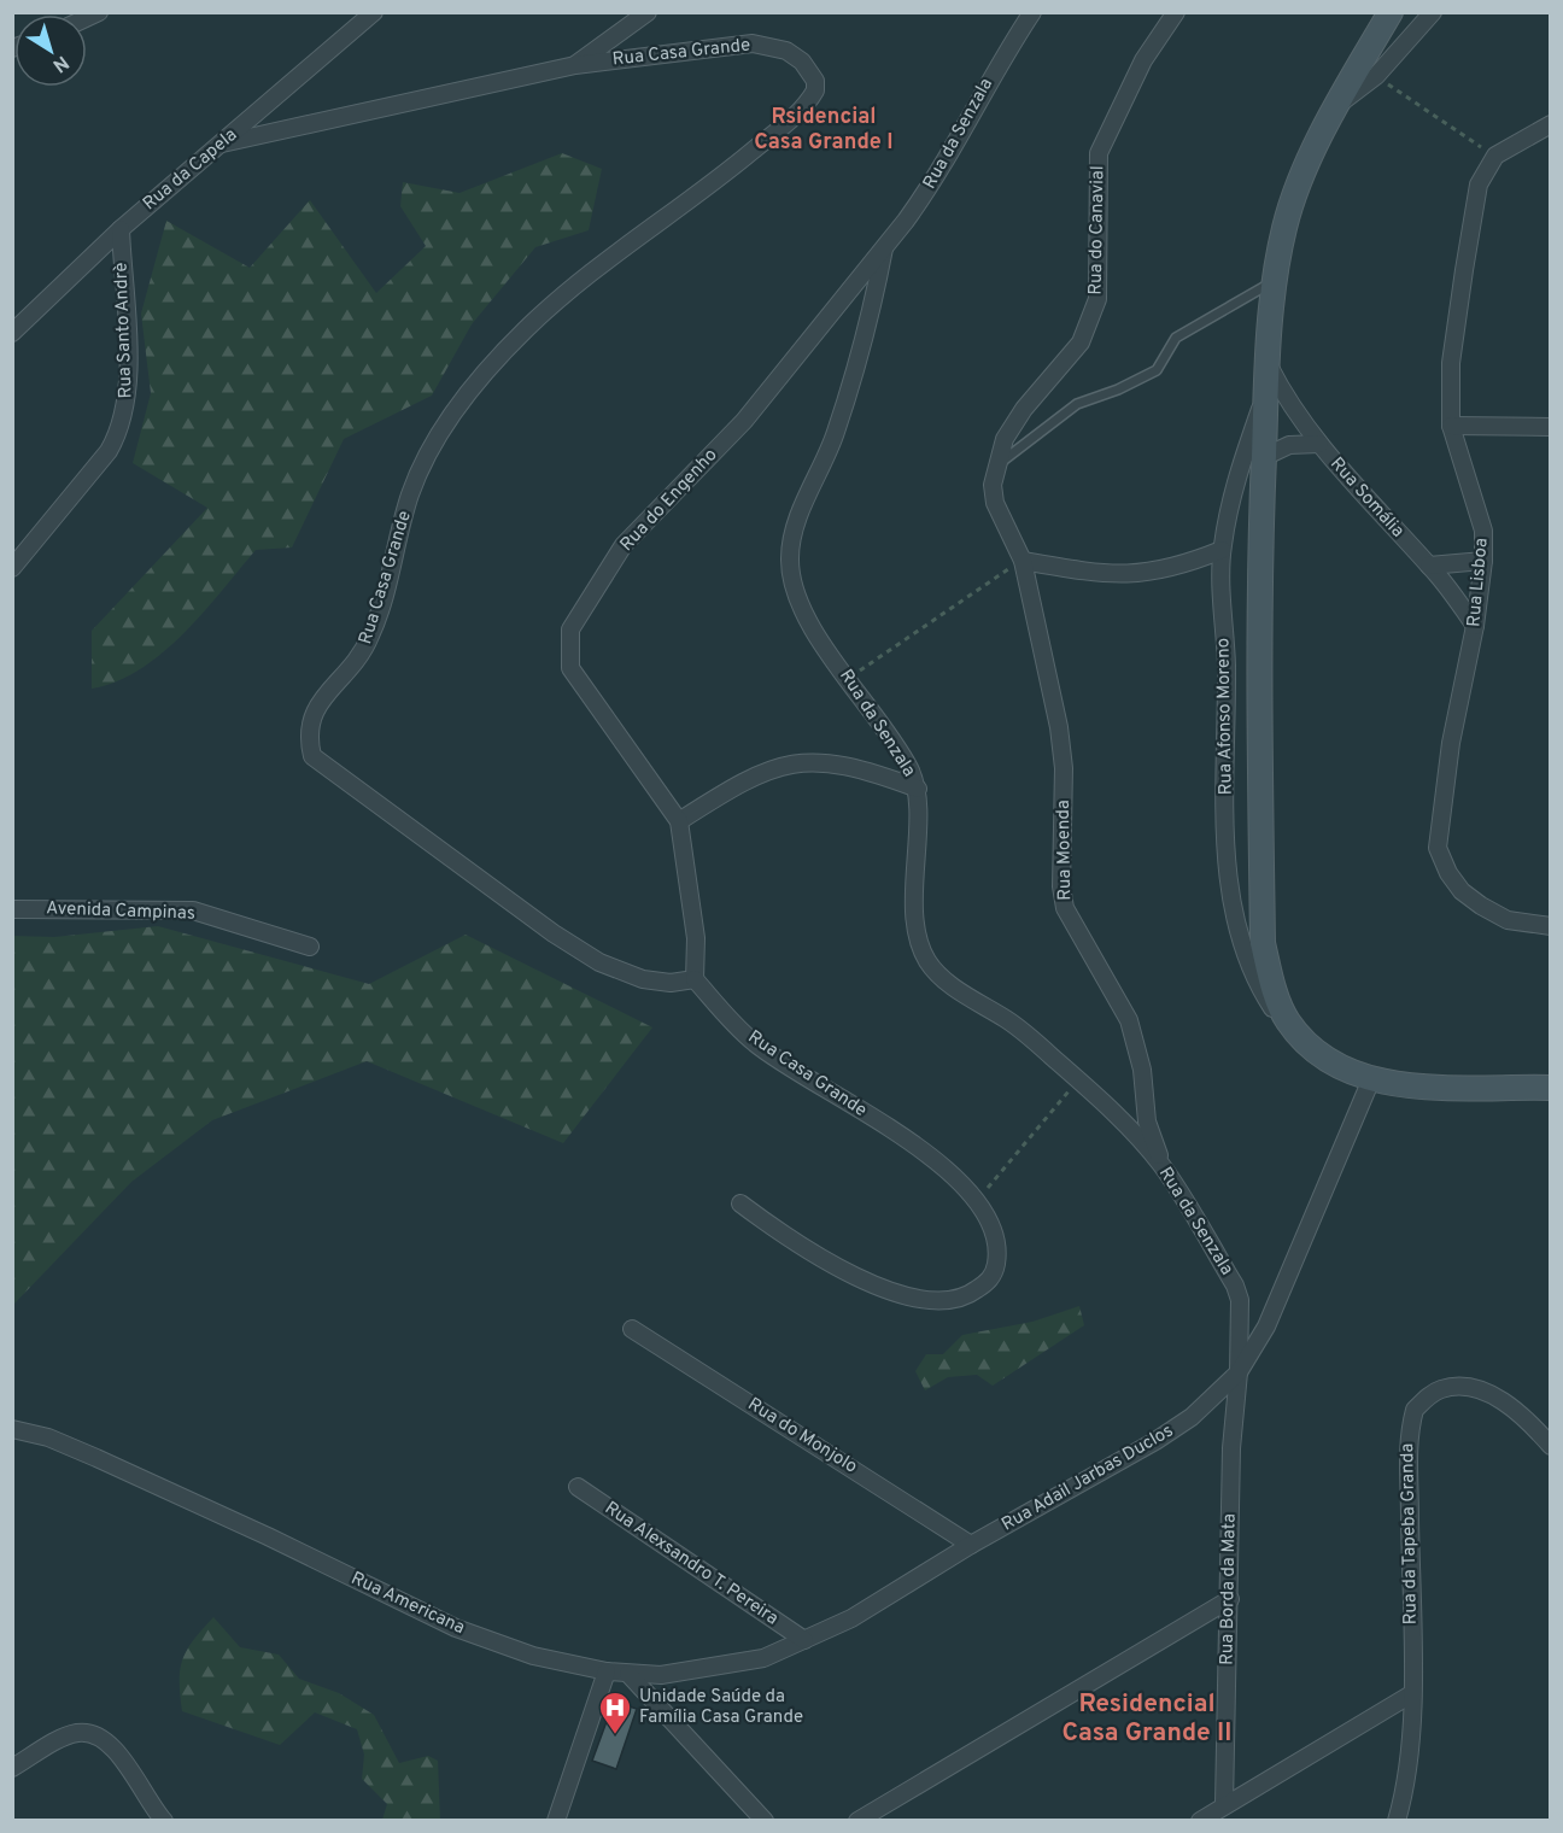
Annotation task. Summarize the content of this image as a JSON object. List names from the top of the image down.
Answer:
{
  "streets": {
    "main road": ["Rua Afonso Moreno"],
    "street": [
      "Rua Casa Grande",
      "Rua da Senzala",
      "Rua da Capela",
      "Rua do Canavial",
      "Rua Santo Andrè",
      "Rua Somália",
      "Rua do Engenho",
      "Rua Lisboa",
      "Rua Moenda",
      "Avenida Campinas",
      "Rua do Monjolo",
      "Rua Adail Jarbas Duclos",
      "Rua da Tapeba Granda",
      "Rua Alexsandro T. Pereira",
      "Rua Borda da Mata",
      "Rua Americana"
    ]
  },
  "crossings": [
    ["Rua Casa Grande", "Rua da Capela"],
    ["Rua Casa Grande", "Rua do Engenho"],
    ["Rua da Senzala", "Rua do Engenho"],
    ["Rua da Senzala", "Rua Moenda"],
    ["Rua da Senzala", "Rua Adail Jarbas Duclos"],
    ["Rua da Senzala", "Rua Borda da Mata"],
    ["Rua da Capela", "Rua Santo Andrè"],
    ["Rua do Canavial", "Rua Moenda"],
    ["Rua Somália", "Rua Lisboa"],
    ["Rua Somália", "Rua Afonso Moreno"],
    ["Rua Afonso Moreno", "Rua Adail Jarbas Duclos"],
    ["Rua do Monjolo", "Rua Adail Jarbas Duclos"],
    ["Rua Adail Jarbas Duclos", "Rua Alexsandro T. Pereira"],
    ["Rua Adail Jarbas Duclos", "Rua Borda da Mata"],
    ["Rua Adail Jarbas Duclos", "Rua Americana"]
  ],
  "districts": ["Rsidencial Casa Grande I", "Residencial Casa Grande II"],
  "places": {
    "hospital": ["Unidade Saúde da Família Casa Grande"]
  },
  "north": "bottom right"
}
